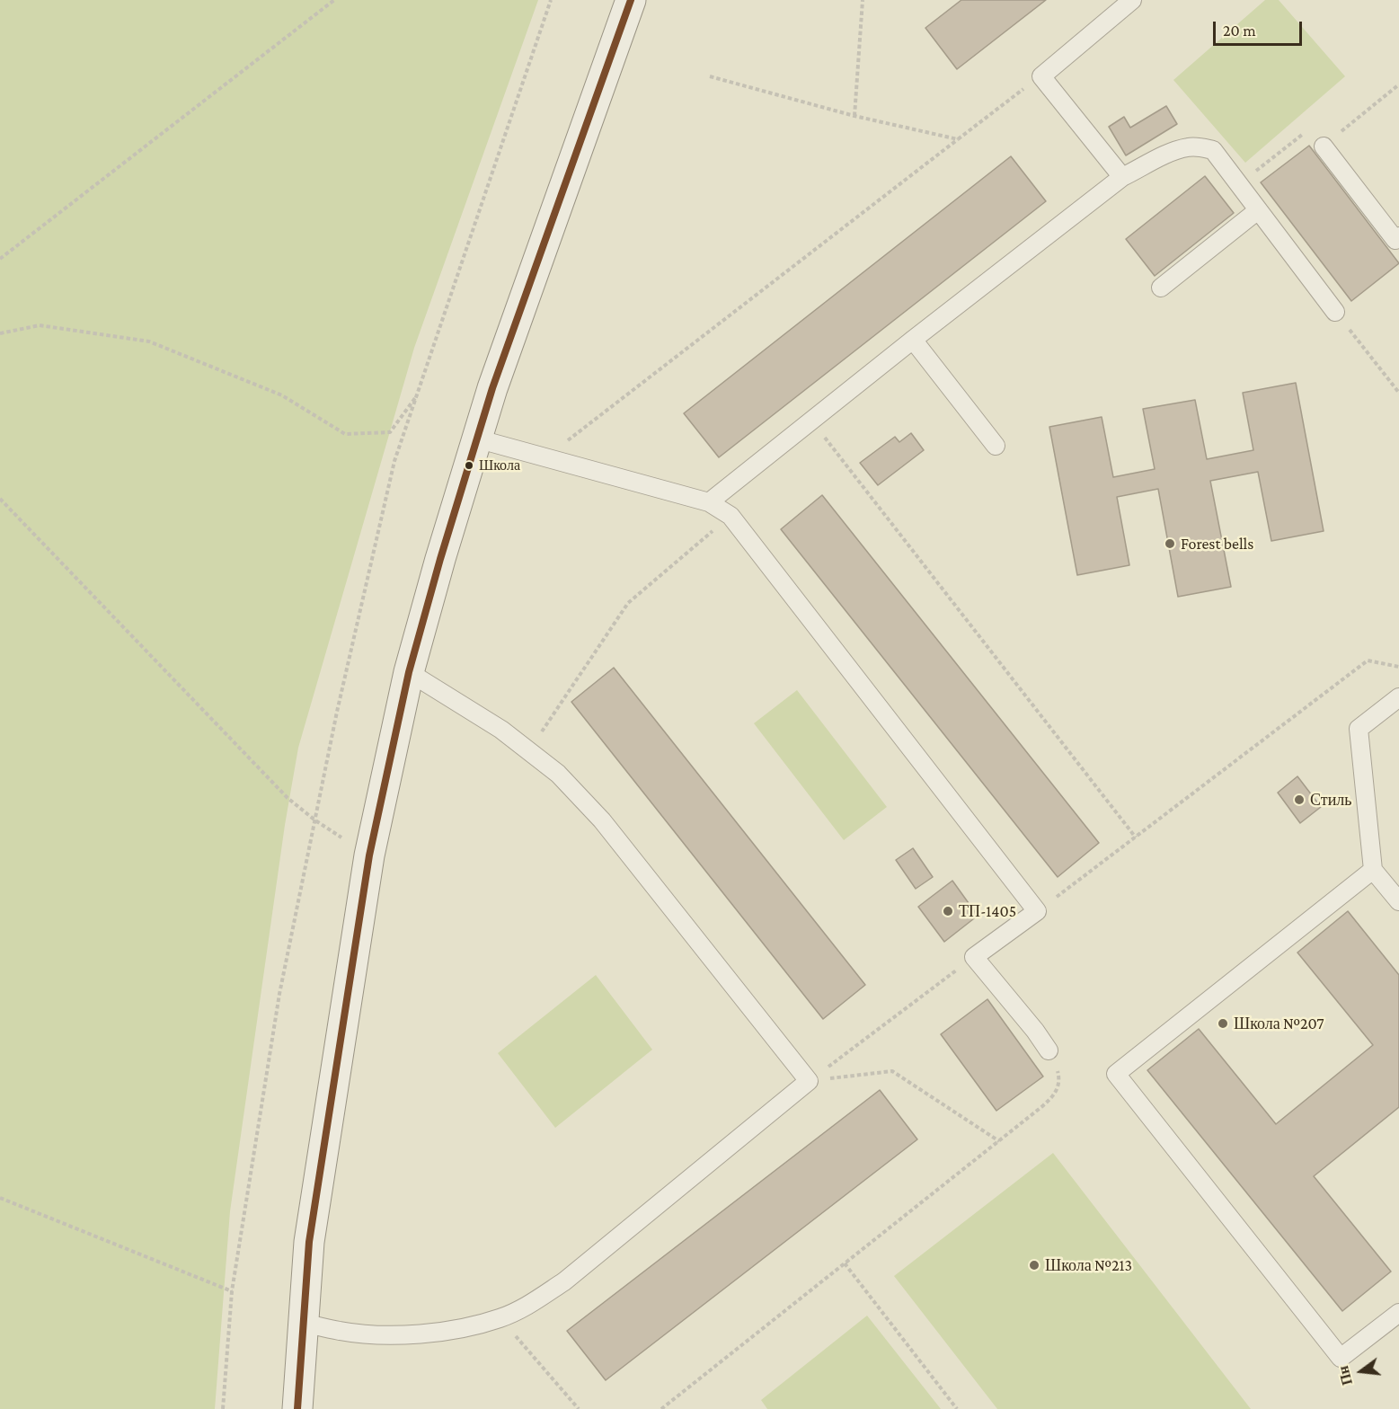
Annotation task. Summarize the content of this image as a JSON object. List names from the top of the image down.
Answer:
{
  "places": [
    "Школа",
    "Forest bells",
    "Стиль",
    "ТП-1405",
    "Школа №207",
    "Школа №213"
  ],
  "scale_bar": "20 m",
  "north": "left"
}
